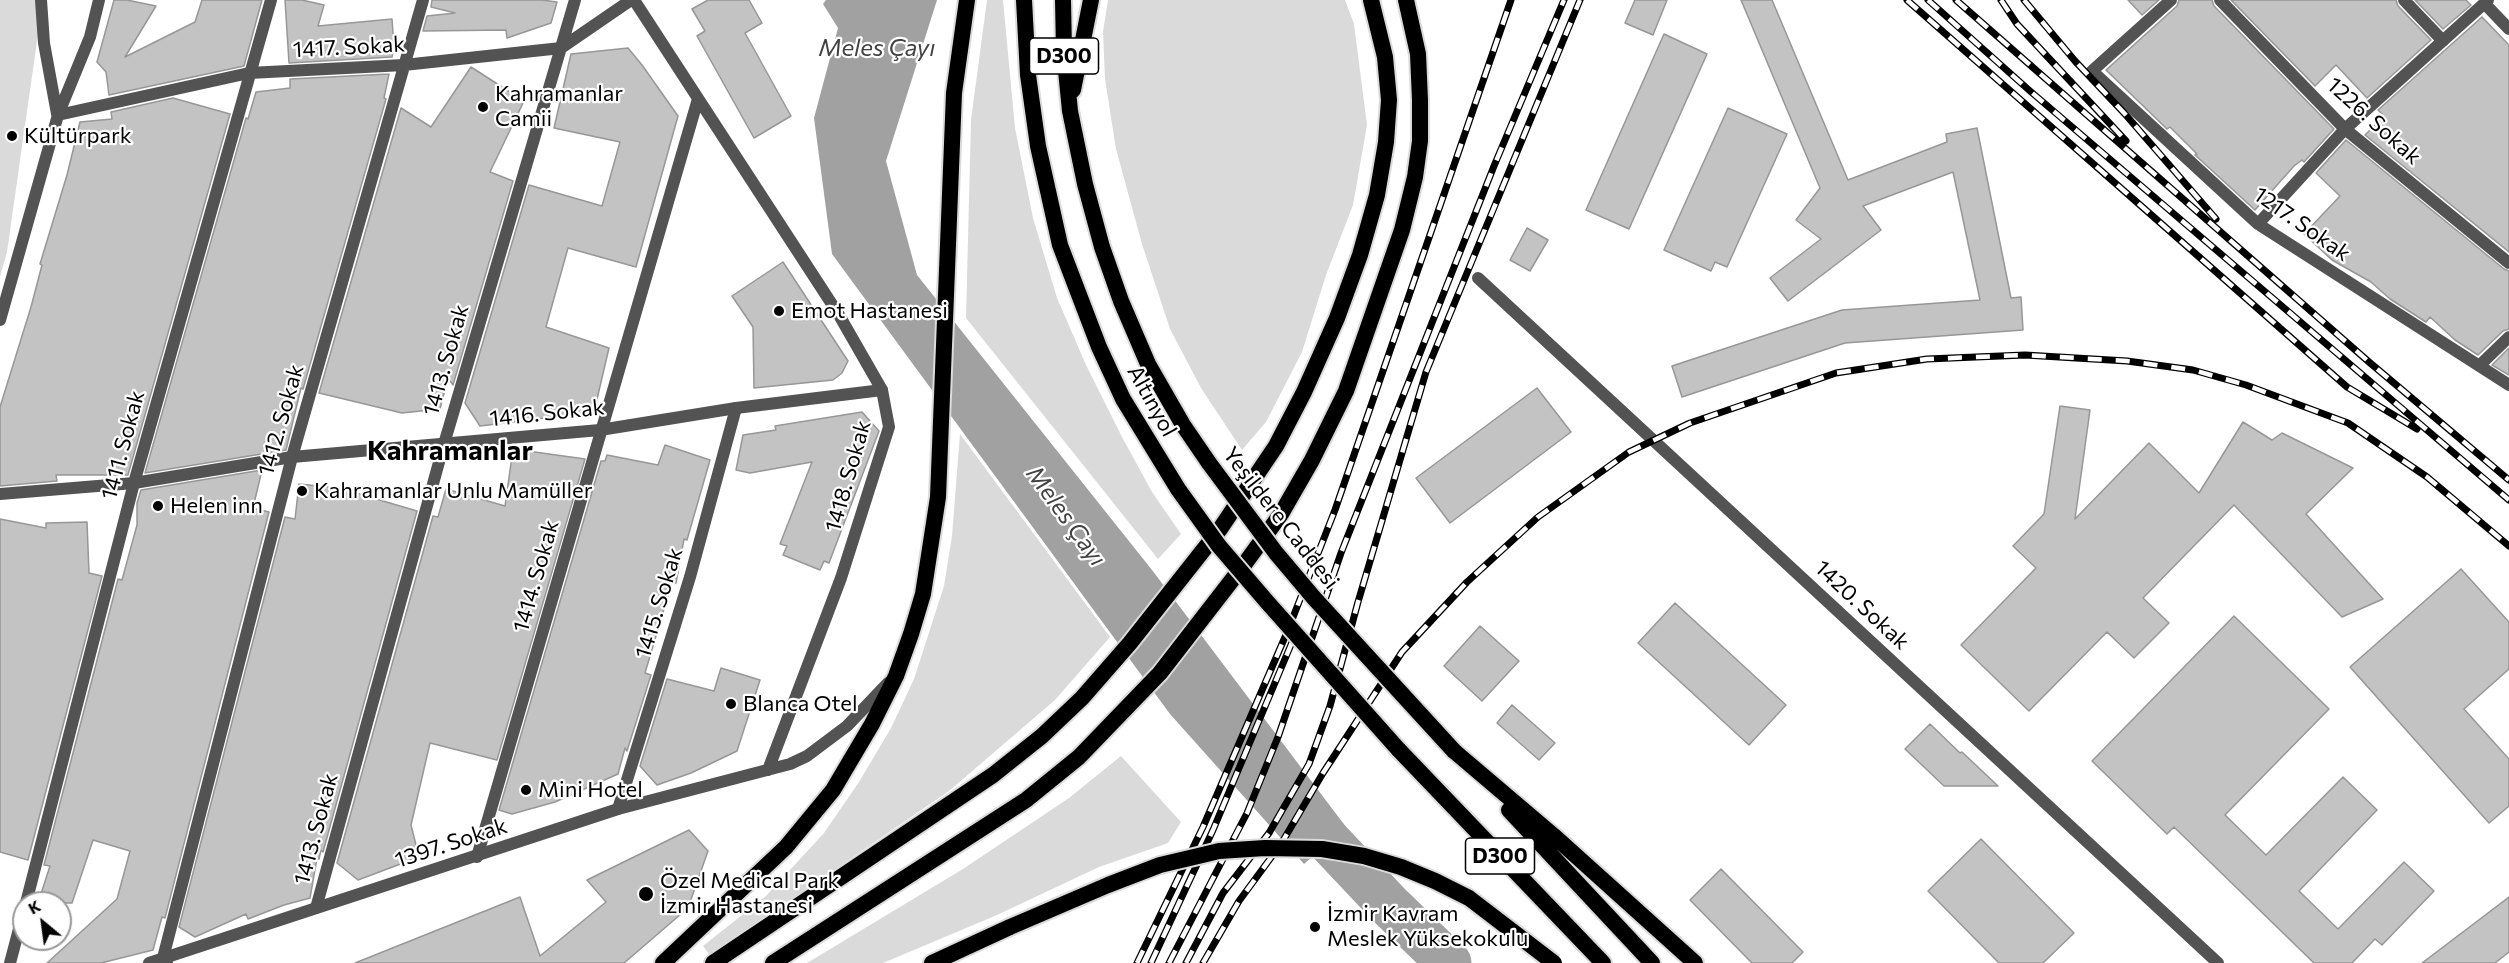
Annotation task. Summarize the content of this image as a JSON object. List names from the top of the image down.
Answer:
{
  "streets": {
    "highway": ["D300", "Altınyol", "Yeşildere Caddesi"],
    "street": [
      "1417. Sokak",
      "1226. Sokak",
      "1217. Sokak",
      "1413. Sokak",
      "1416. Sokak",
      "1412. Sokak",
      "1411. Sokak",
      "1418. Sokak",
      "1414. Sokak",
      "1415. Sokak",
      "1420. Sokak",
      "1397. Sokak"
    ]
  },
  "crossings": [
    ["1417. Sokak", "1413. Sokak"],
    ["1417. Sokak", "1412. Sokak"],
    ["1417. Sokak", "1411. Sokak"],
    ["1417. Sokak", "1418. Sokak"],
    ["1413. Sokak", "1416. Sokak"],
    ["1413. Sokak", "1397. Sokak"],
    ["1416. Sokak", "1412. Sokak"],
    ["1416. Sokak", "1411. Sokak"],
    ["1416. Sokak", "1418. Sokak"],
    ["1416. Sokak", "1414. Sokak"],
    ["1416. Sokak", "1415. Sokak"],
    ["1412. Sokak", "1397. Sokak"],
    ["1418. Sokak", "1414. Sokak"],
    ["1418. Sokak", "1397. Sokak"],
    ["1414. Sokak", "1397. Sokak"],
    ["1415. Sokak", "1397. Sokak"]
  ],
  "districts": ["Kahramanlar"],
  "water": ["Meles Çayı"],
  "places": [
    "Kahramanlar Camii",
    "Kültürpark",
    "Emot Hastanesi",
    "Kahramanlar Unlu Mamüller",
    "Helen inn",
    "Blanca Otel",
    "Mini Hotel",
    "Özel Medical Park İzmir Hastanesi",
    "İzmir Kavram Meslek Yüksekokulu"
  ],
  "north": "top left"
}
